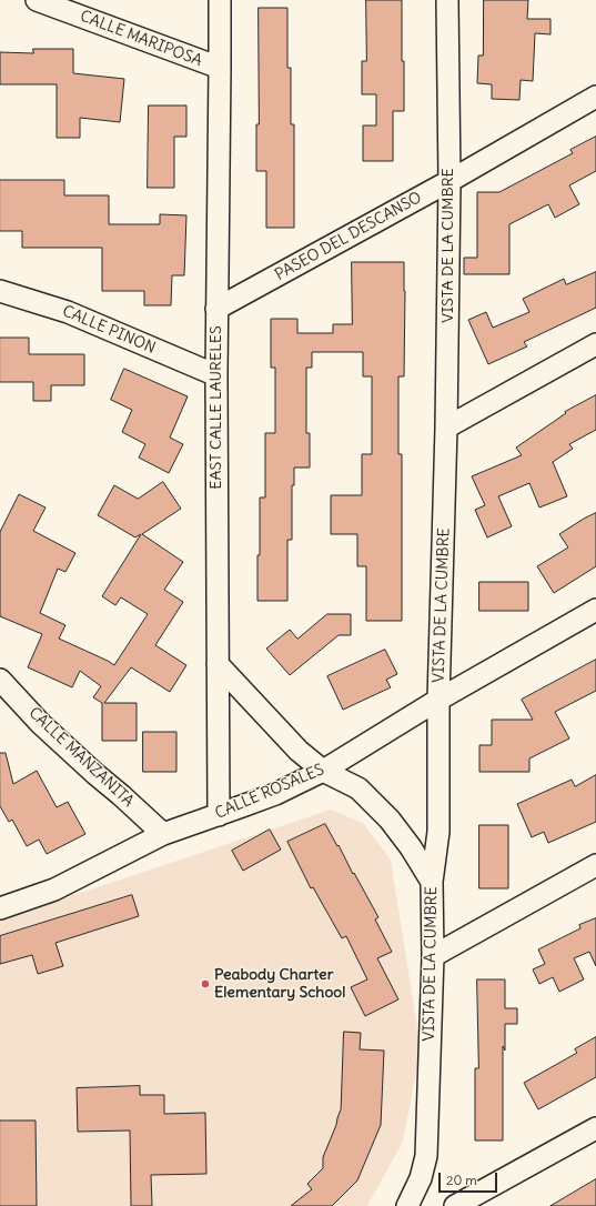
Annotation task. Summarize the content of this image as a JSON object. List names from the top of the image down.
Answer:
{
  "streets": {
    "street": [
      "CALLE MARIPOSA",
      "PASEO DEL DESCANSO",
      "VISTA DE LA CUMBRE",
      "CALLE PINON",
      "EAST CALLE LAURELES",
      "CALLE MANZANITA",
      "CALLE ROSALES"
    ]
  },
  "crossings": [
    ["CALLE MARIPOSA", "EAST CALLE LAURELES"],
    ["PASEO DEL DESCANSO", "VISTA DE LA CUMBRE"],
    ["PASEO DEL DESCANSO", "EAST CALLE LAURELES"],
    ["VISTA DE LA CUMBRE", "CALLE ROSALES"],
    ["CALLE PINON", "EAST CALLE LAURELES"],
    ["EAST CALLE LAURELES", "CALLE ROSALES"],
    ["CALLE MANZANITA", "CALLE ROSALES"]
  ],
  "places": ["Peabody Charter Elementary School"],
  "scale_bar": "20 m"
}
